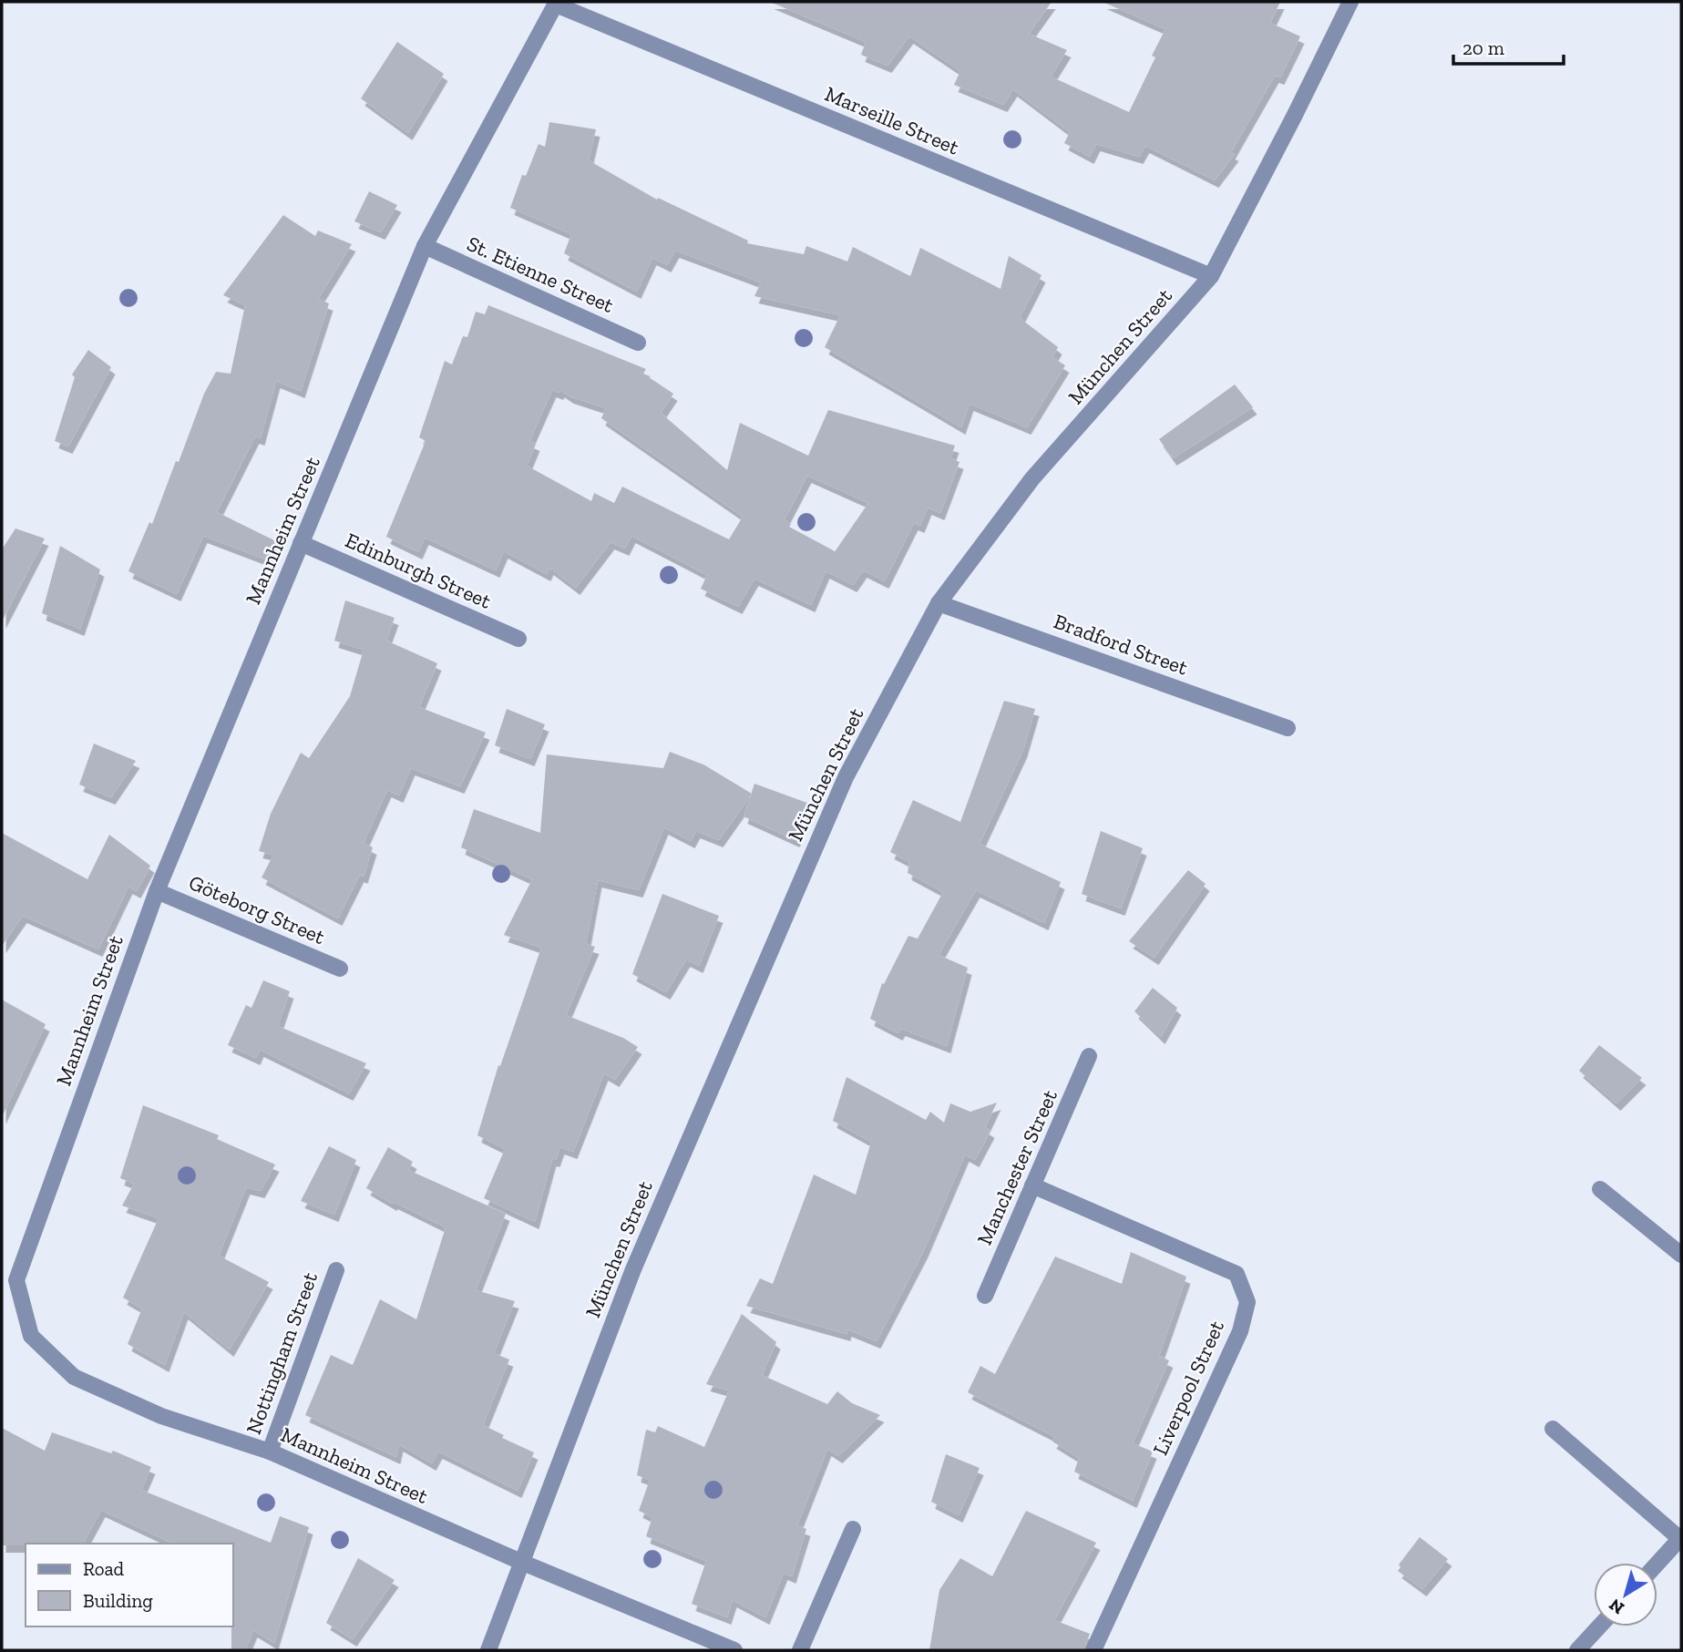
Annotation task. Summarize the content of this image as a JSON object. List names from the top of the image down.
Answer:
{
  "streets": {
    "street": [
      "Marseille Street",
      "St. Etienne Street",
      "München Street",
      "Mannheim Street",
      "Edinburgh Street",
      "Bradford Street",
      "Göteborg Street",
      "Manchester Street",
      "Nottingham Street",
      "Liverpool Street"
    ]
  },
  "crossings": [
    ["Marseille Street", "München Street"],
    ["Marseille Street", "Mannheim Street"],
    ["St. Etienne Street", "Mannheim Street"],
    ["München Street", "Mannheim Street"],
    ["München Street", "Bradford Street"],
    ["Mannheim Street", "Edinburgh Street"],
    ["Mannheim Street", "Göteborg Street"],
    ["Mannheim Street", "Nottingham Street"],
    ["Manchester Street", "Liverpool Street"]
  ],
  "legend": ["Road", "Building"],
  "scale_bar": "20 m",
  "north": "bottom left"
}
